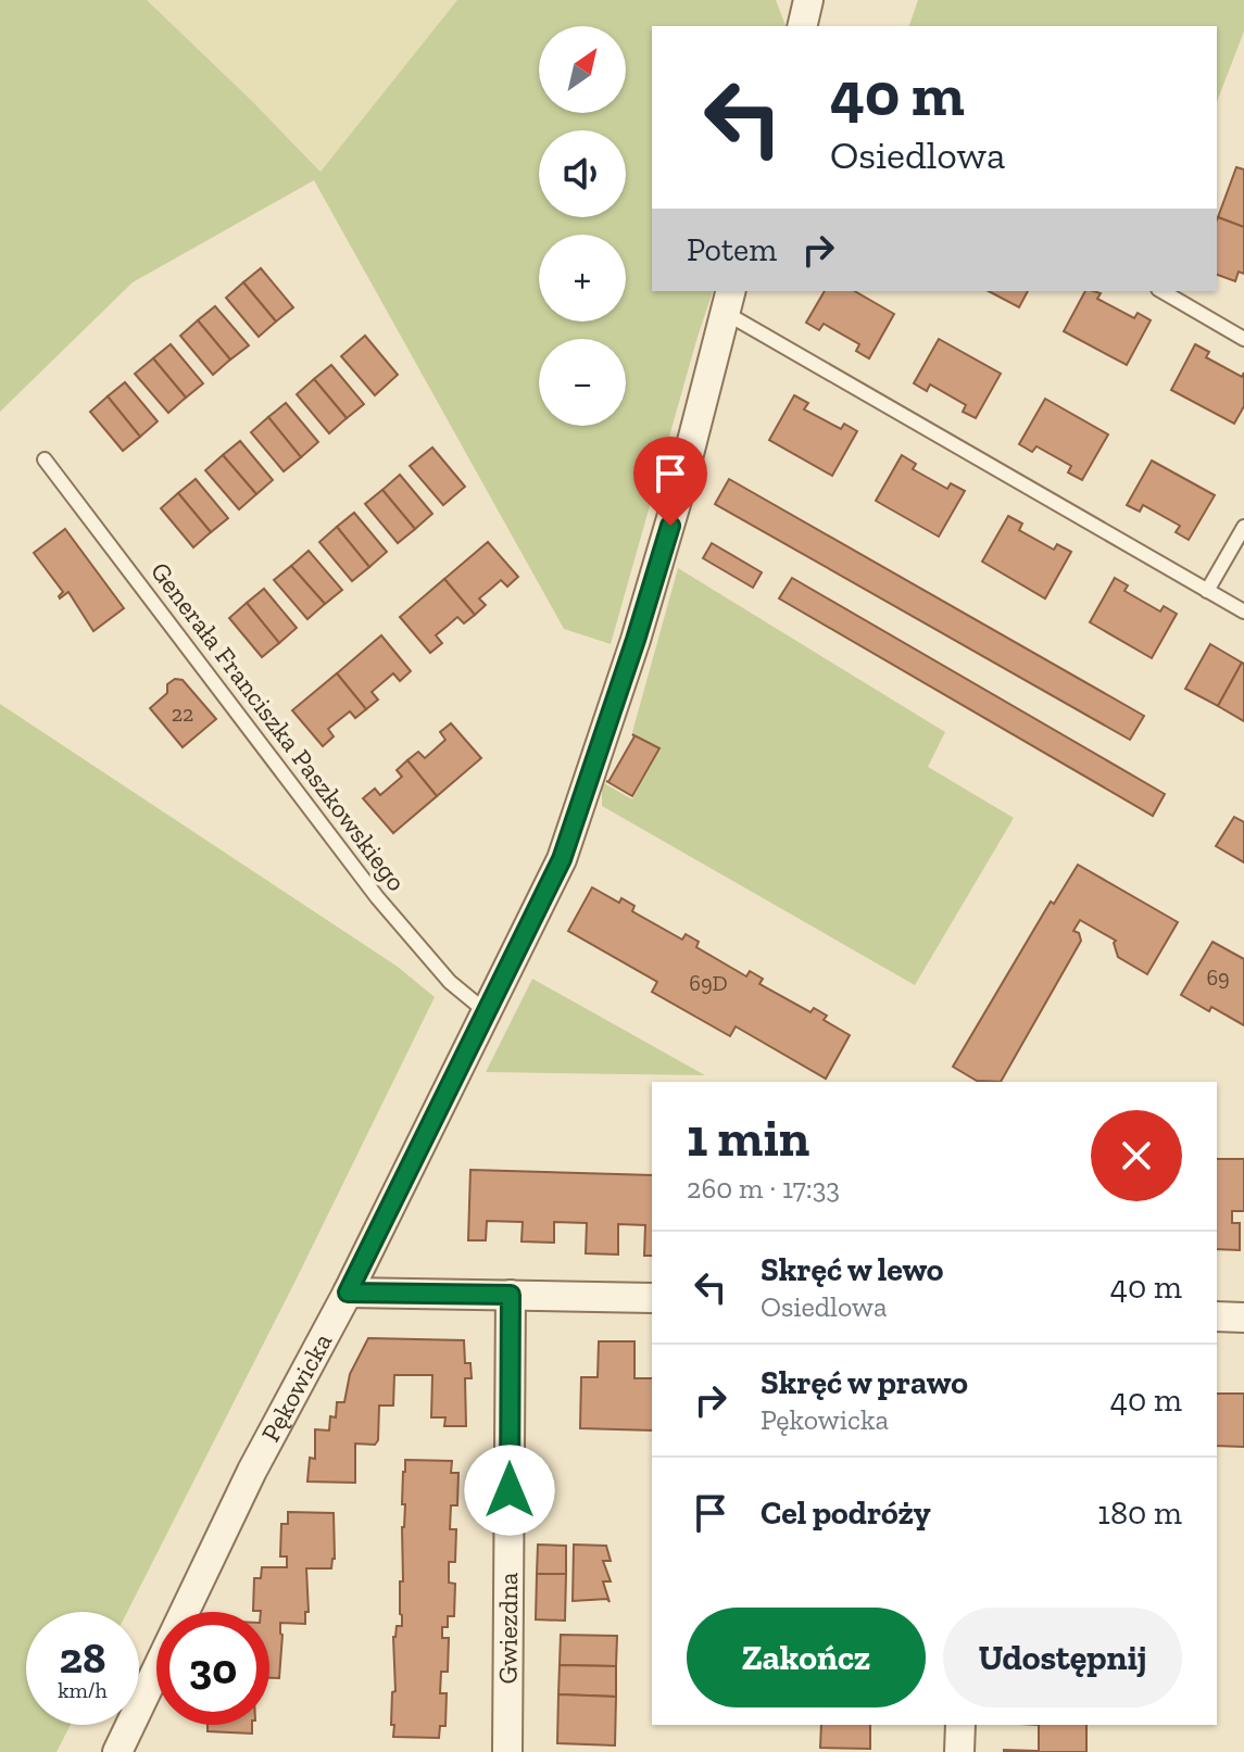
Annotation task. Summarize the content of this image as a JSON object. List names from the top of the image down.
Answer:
{
  "streets": {
    "street": ["Pękowicka", "Gwiezdna"],
    "lane": ["Generała Franciszka Paszkowskiego"]
  },
  "crossings": [
    ["Generała Franciszka Paszkowskiego", "Pękowicka"]
  ],
  "house_numbers": ["22", "69", "69D"],
  "north": "top right",
  "page": {
    "map_buttons": ["+", "−"],
    "turn": ["40 m", "Osiedlowa"],
    "then": "Potem",
    "heading": ["1 min", "260 m · 17:33"],
    "list": [
      {
        "name": "Skręć w lewo",
        "note": "Osiedlowa",
        "value": "40 m"
      },
      {
        "name": "Skręć w prawo",
        "note": "Pękowicka",
        "value": "40 m"
      },
      {
        "name": "Cel podróży",
        "value": "180 m"
      }
    ],
    "buttons": ["Zakończ", "Udostępnij"],
    "speed": "28 km/h",
    "limit": "30"
  }
}
